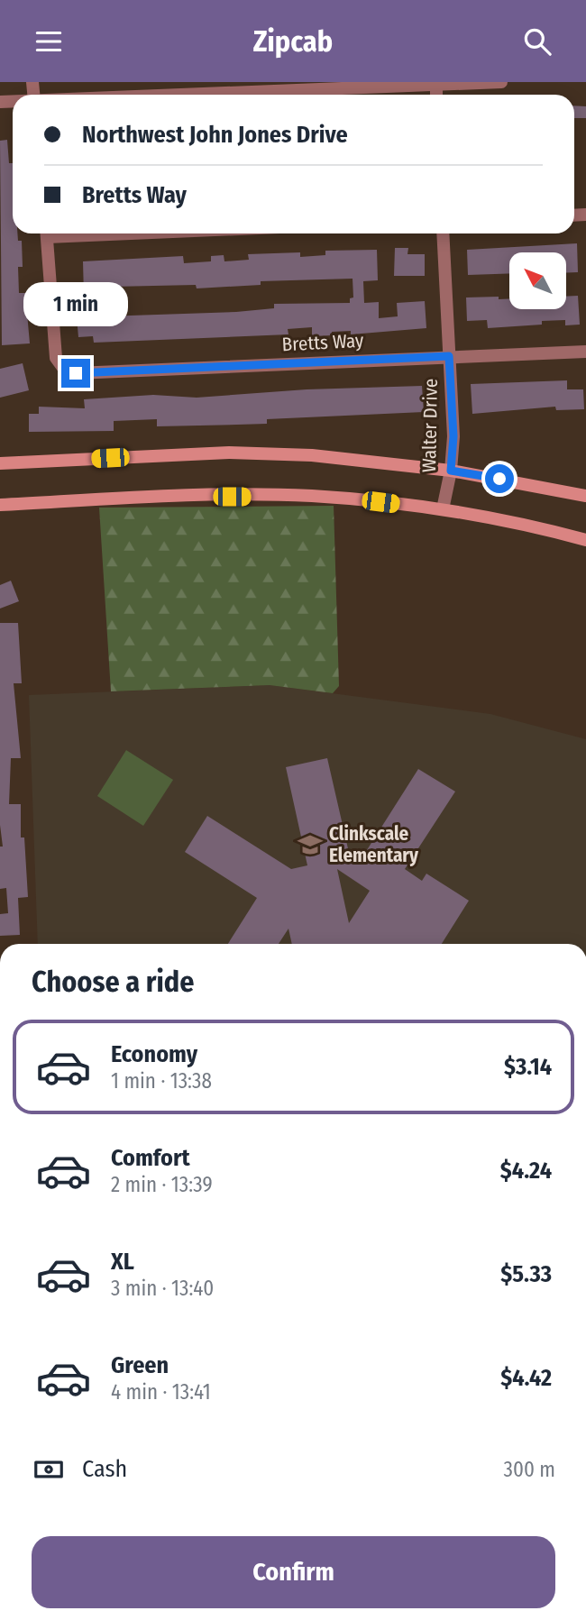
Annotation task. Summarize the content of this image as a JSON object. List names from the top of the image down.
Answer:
{
  "streets": {
    "street": ["Bretts Way", "Walter Drive"]
  },
  "crossings": [
    ["Bretts Way", "Walter Drive"]
  ],
  "places": {
    "school or university": ["Clinkscale Elementary"]
  },
  "north": "top left",
  "page": {
    "header": "Zipcab",
    "banner": ["Northwest John Jones Drive", "Bretts Way"],
    "bubble": "1 min",
    "heading": "Choose a ride",
    "list": [
      {
        "name": "Economy",
        "note": "1 min · 13:38",
        "value": "$3.14"
      },
      {
        "name": "Comfort",
        "note": "2 min · 13:39",
        "value": "$4.24"
      },
      {
        "name": "XL",
        "note": "3 min · 13:40",
        "value": "$5.33"
      },
      {
        "name": "Green",
        "note": "4 min · 13:41",
        "value": "$4.42"
      }
    ],
    "pay": ["Cash", "300 m"],
    "buttons": "Confirm"
  }
}
